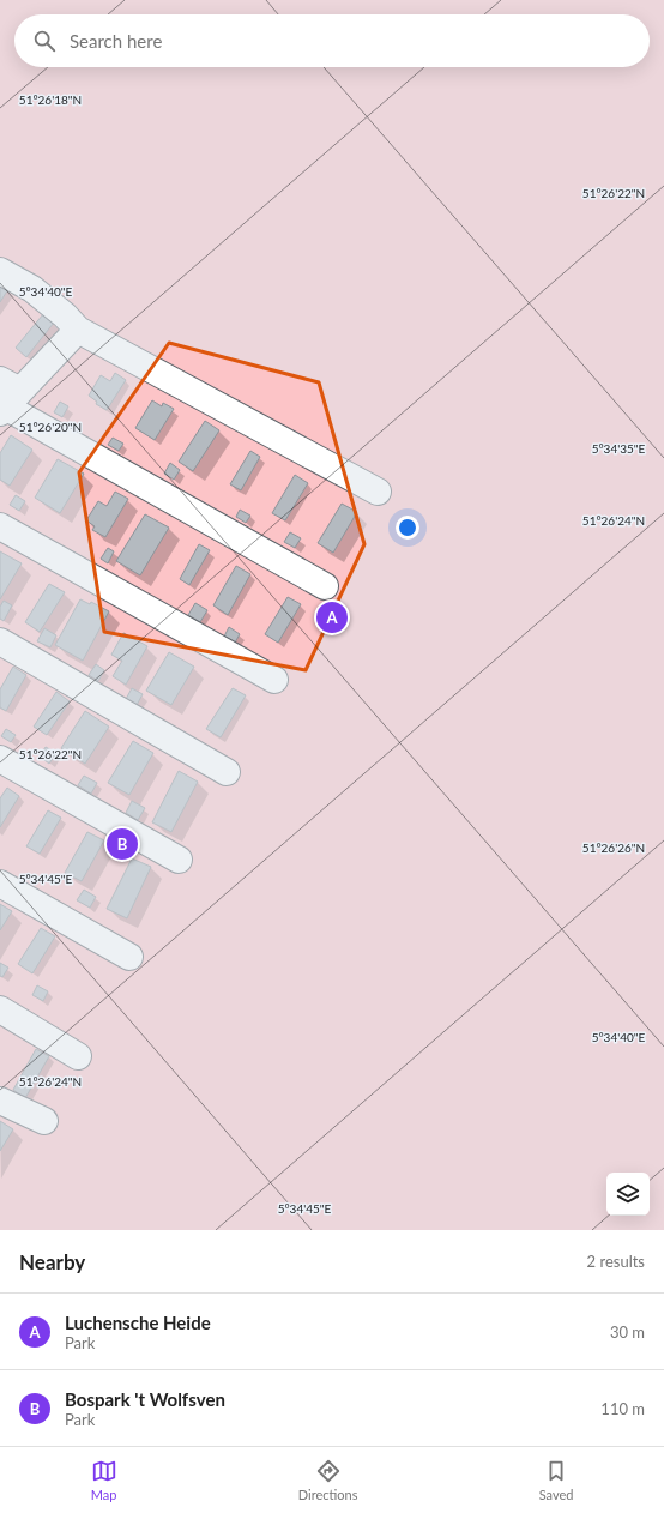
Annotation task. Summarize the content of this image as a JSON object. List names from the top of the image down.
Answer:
{
  "page": {
    "search": "Search here",
    "pins": ["A", "B"],
    "heading": ["Nearby", "2 results"],
    "list": [
      {
        "mark": "A",
        "name": "Luchensche Heide",
        "note": "Park",
        "value": "30 m"
      },
      {
        "mark": "B",
        "name": "Bospark 't Wolfsven",
        "note": "Park",
        "value": "110 m"
      }
    ],
    "nav": ["Map", "Directions", "Saved"]
  },
  "coordinates": [
    "51°26'18\"N",
    "51°26'22\"N",
    "5°34'40\"E",
    "51°26'20\"N",
    "5°34'35\"E",
    "51°26'24\"N",
    "51°26'26\"N",
    "5°34'45\"E"
  ]
}
